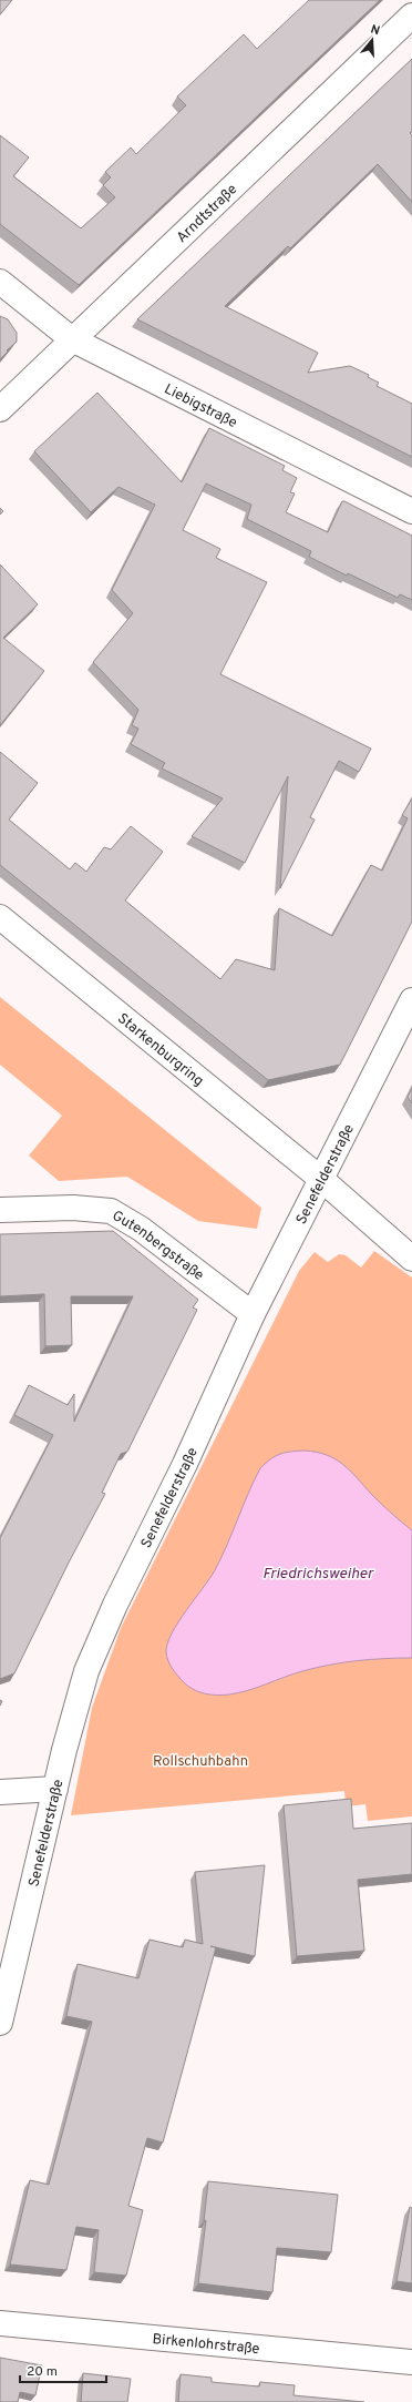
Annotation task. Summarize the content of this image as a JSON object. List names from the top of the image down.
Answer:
{
  "streets": {
    "street": [
      "Arndtstraße",
      "Liebigstraße",
      "Starkenburgring",
      "Senefelderstraße",
      "Gutenbergstraße",
      "Birkenlohrstraße"
    ]
  },
  "crossings": [
    ["Arndtstraße", "Liebigstraße"],
    ["Starkenburgring", "Senefelderstraße"],
    ["Senefelderstraße", "Gutenbergstraße"]
  ],
  "water": ["Friedrichsweiher"],
  "parks": ["Rollschuhbahn"],
  "scale_bar": "20 m",
  "north": "top"
}
